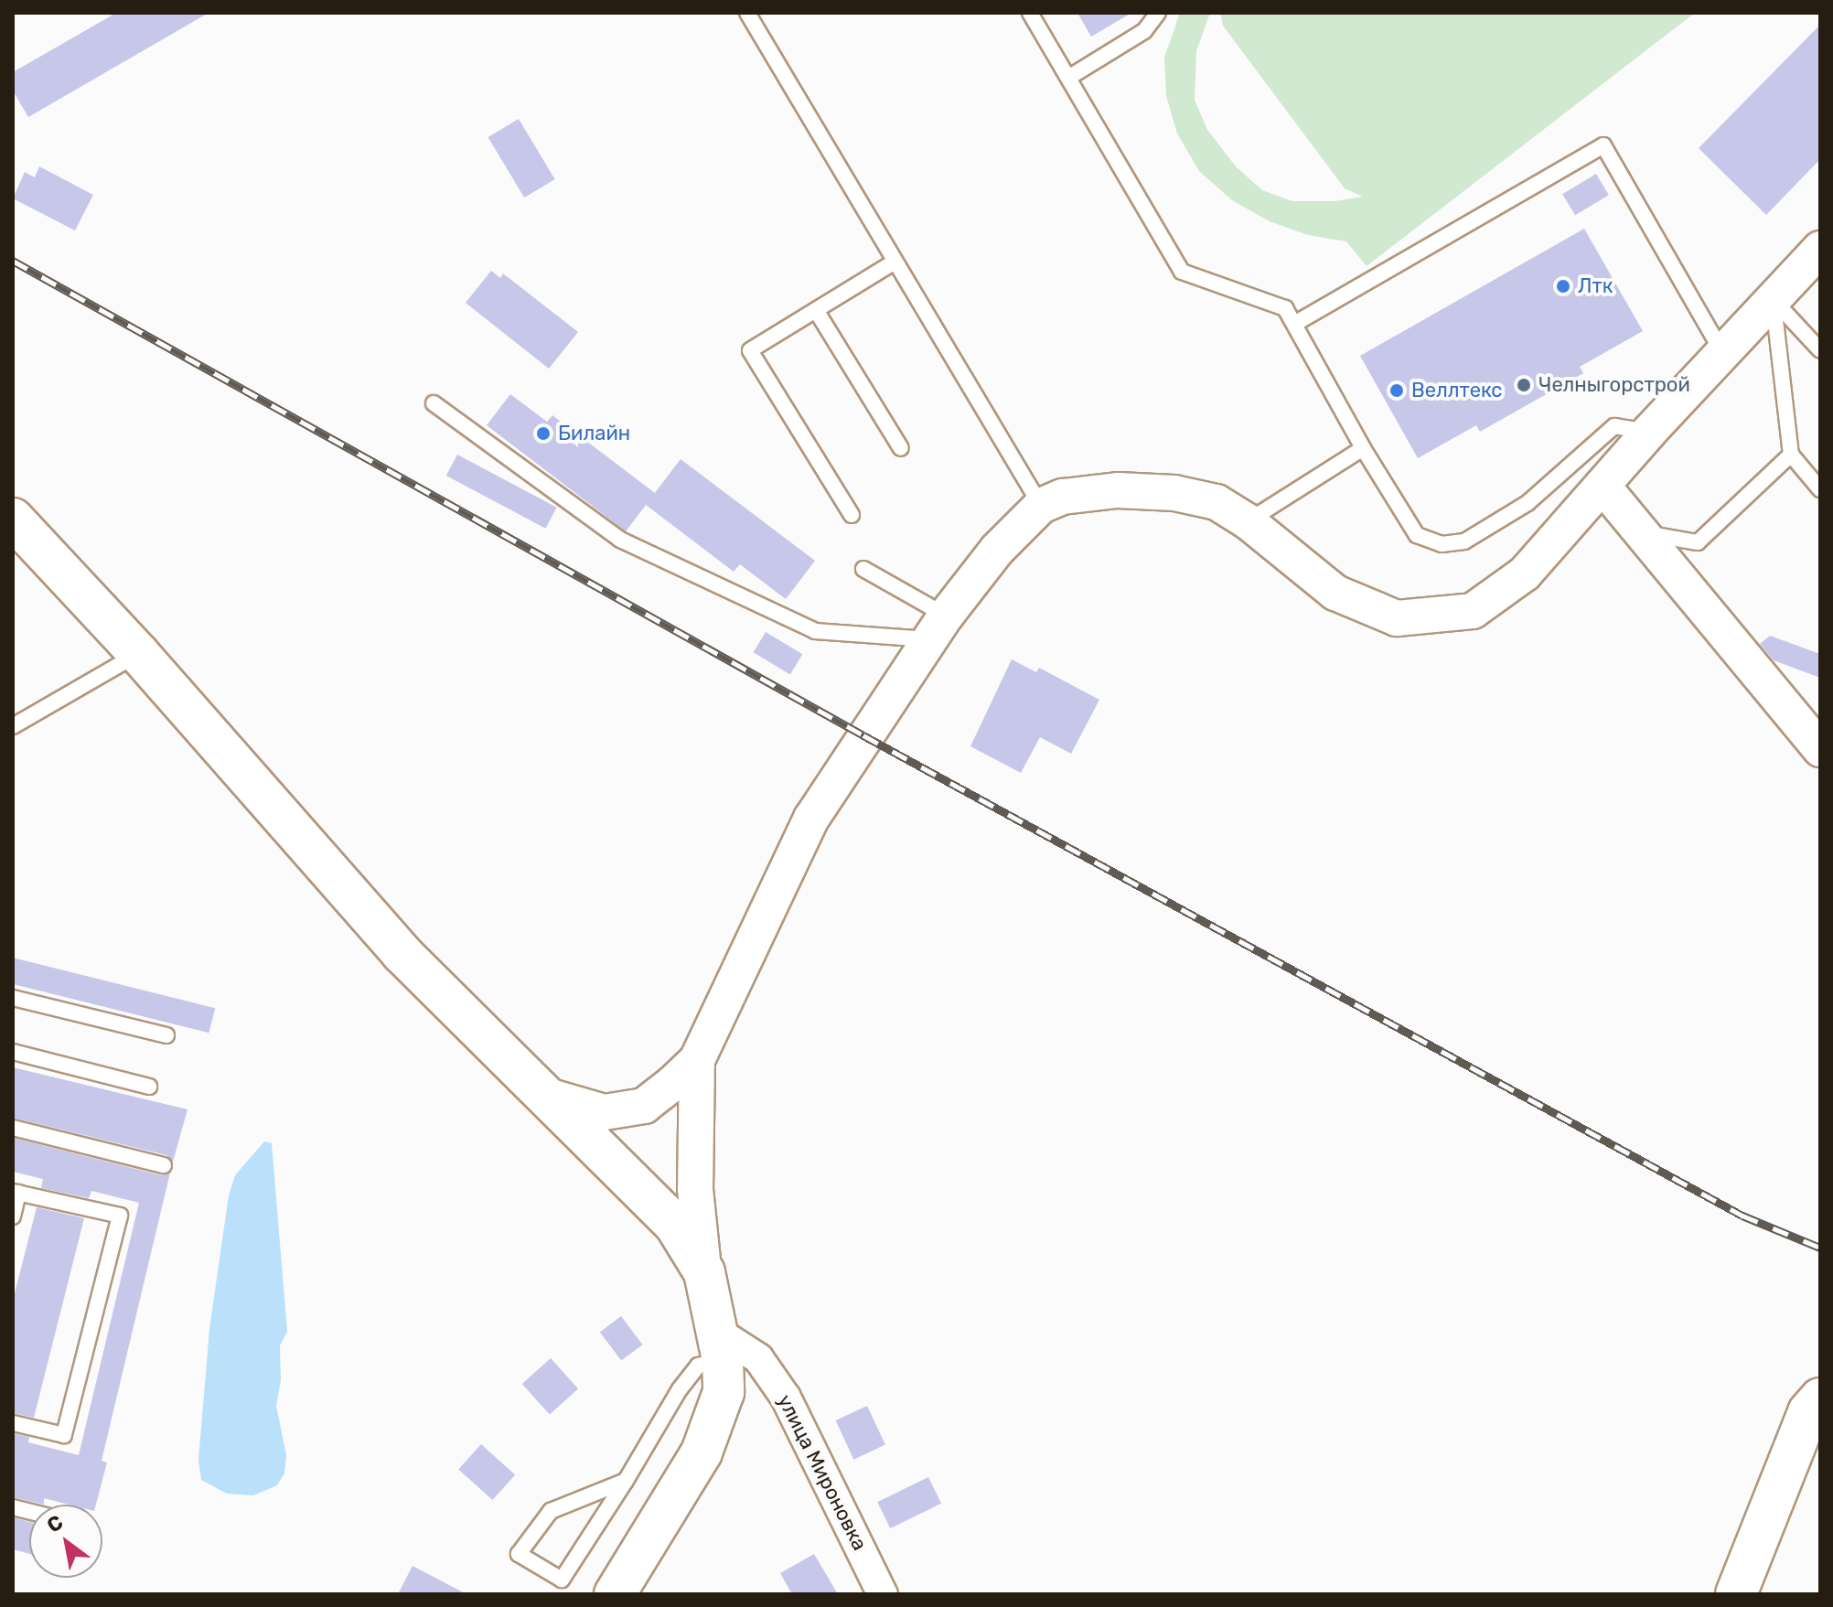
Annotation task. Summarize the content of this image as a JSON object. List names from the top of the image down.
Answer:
{
  "streets": {
    "street": ["улица Мироновка"]
  },
  "places": [
    "Лтк",
    "Челныгорстрой",
    "Веллтекс",
    "Билайн"
  ],
  "north": "top left"
}
